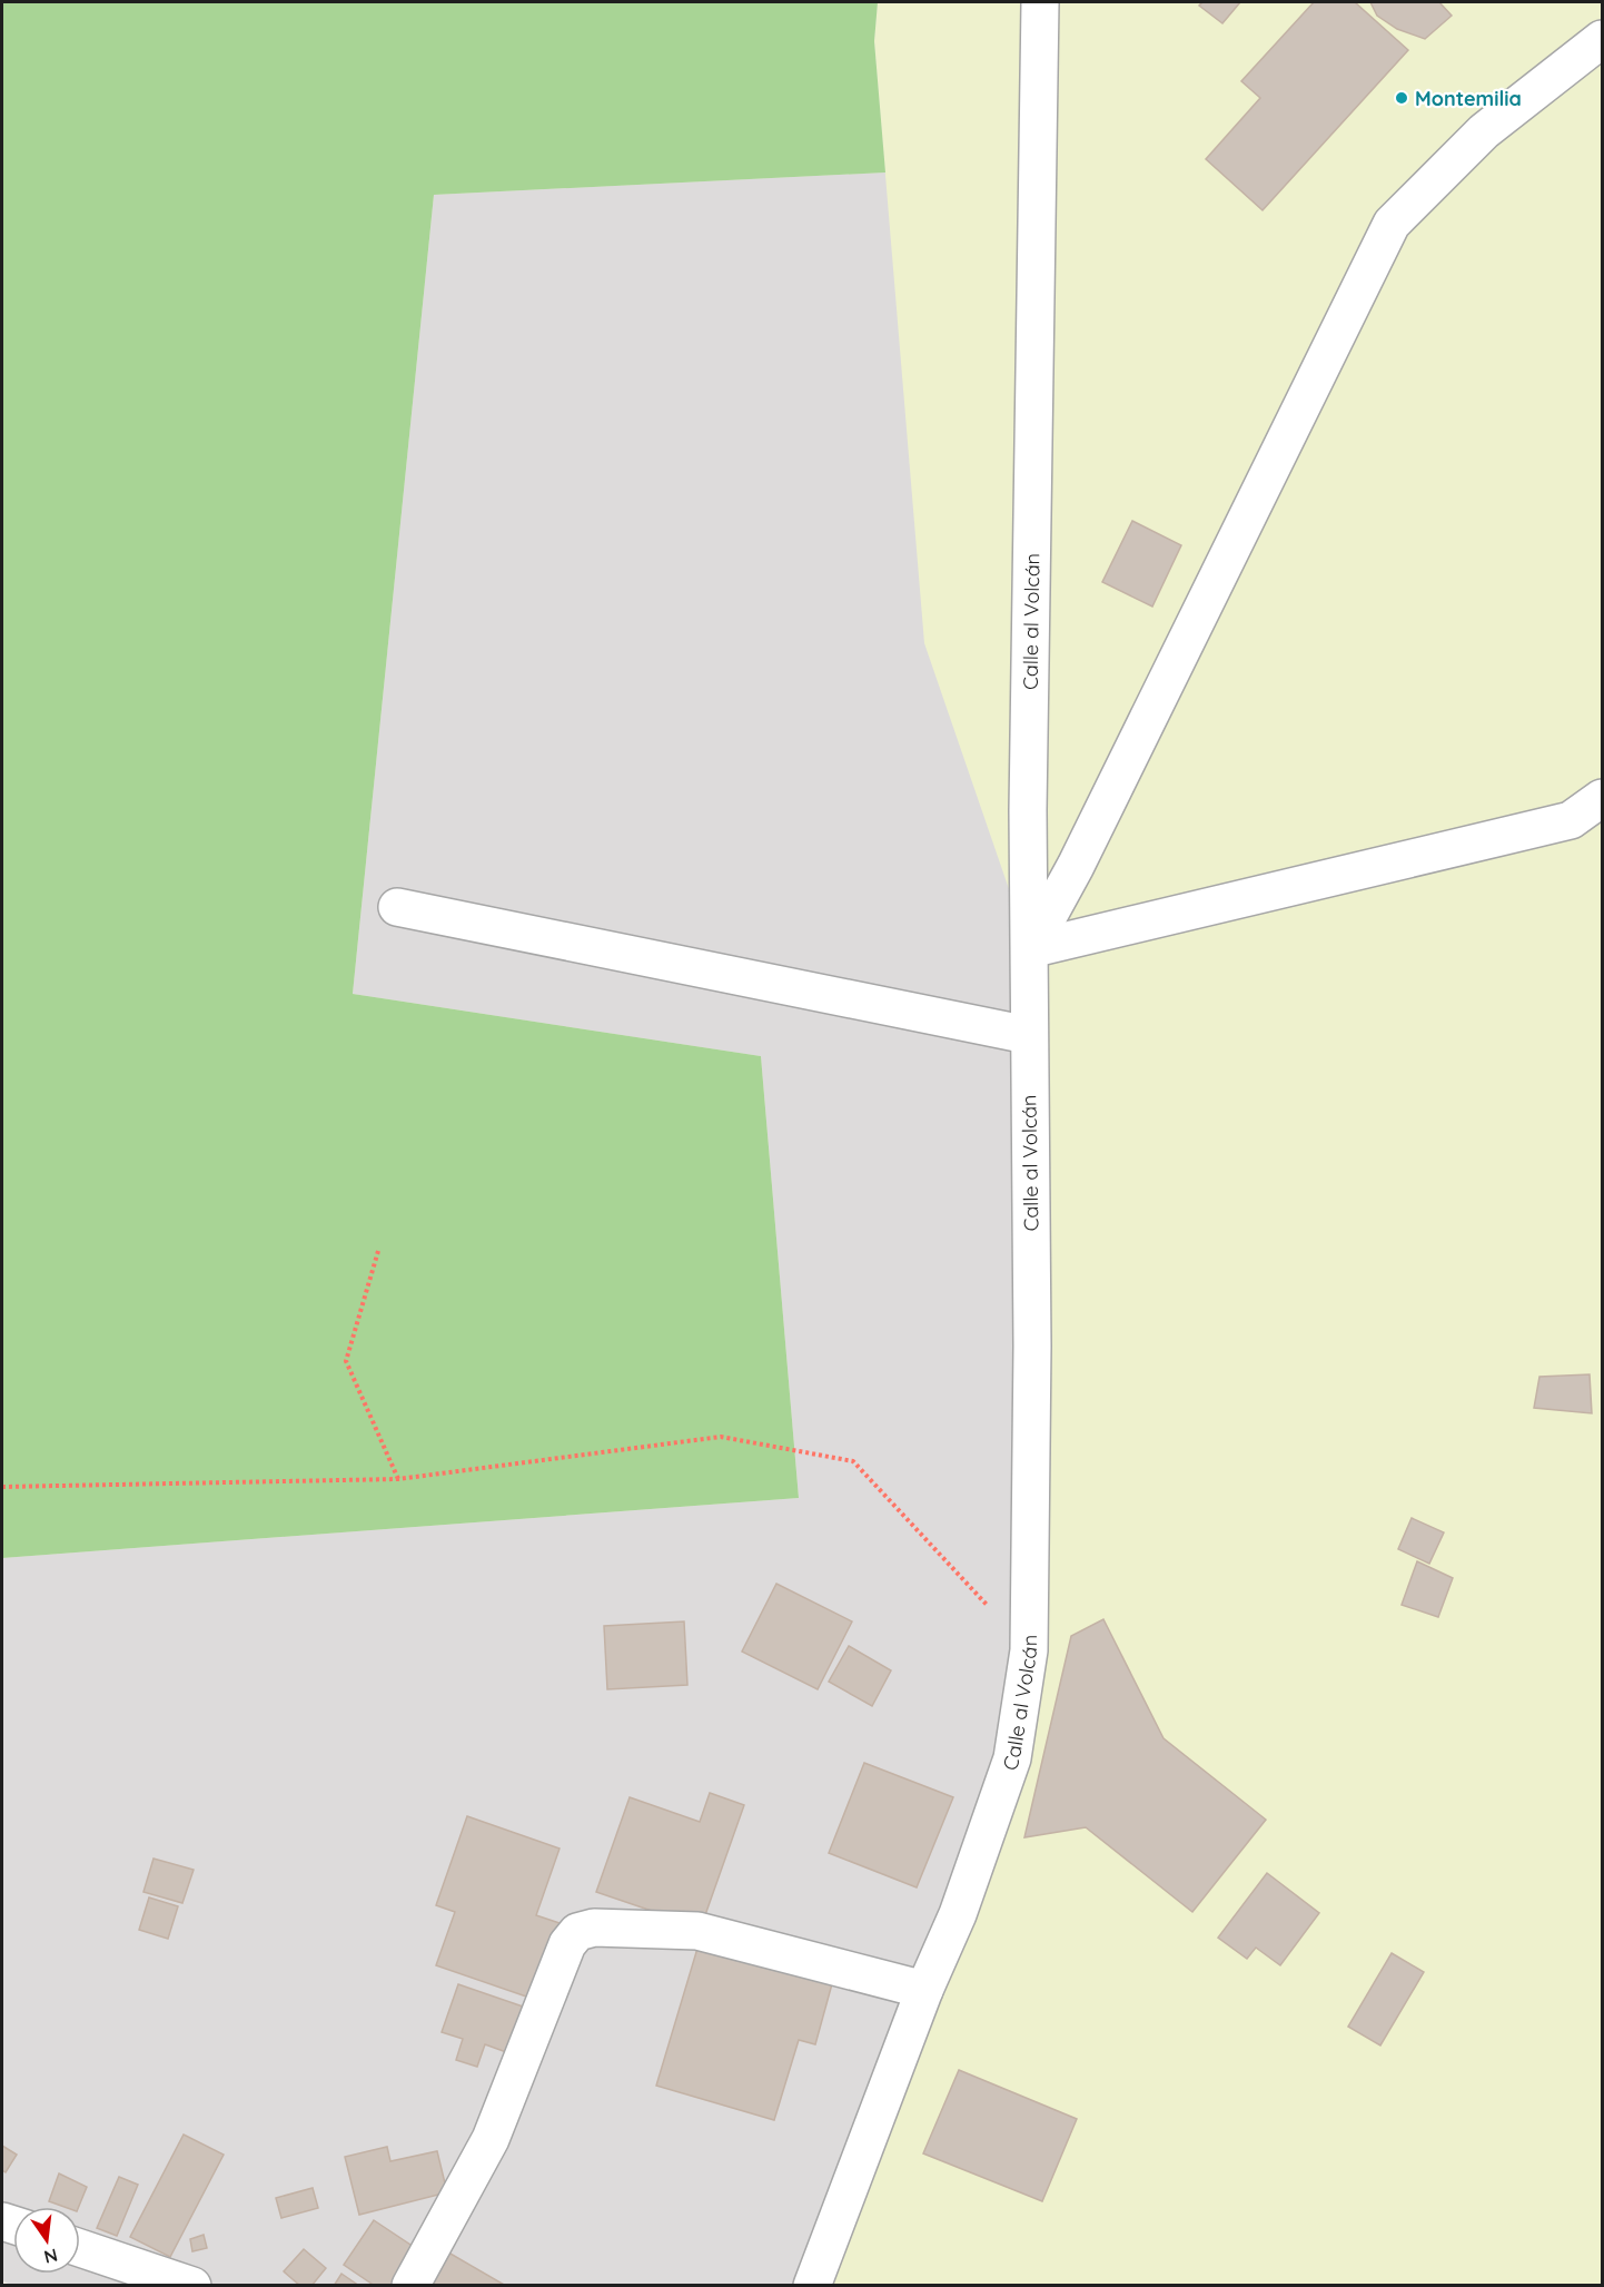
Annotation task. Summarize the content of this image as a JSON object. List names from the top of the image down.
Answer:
{
  "streets": {
    "street": ["Calle al Volcán"]
  },
  "places": ["Montemilia"],
  "north": "bottom"
}
